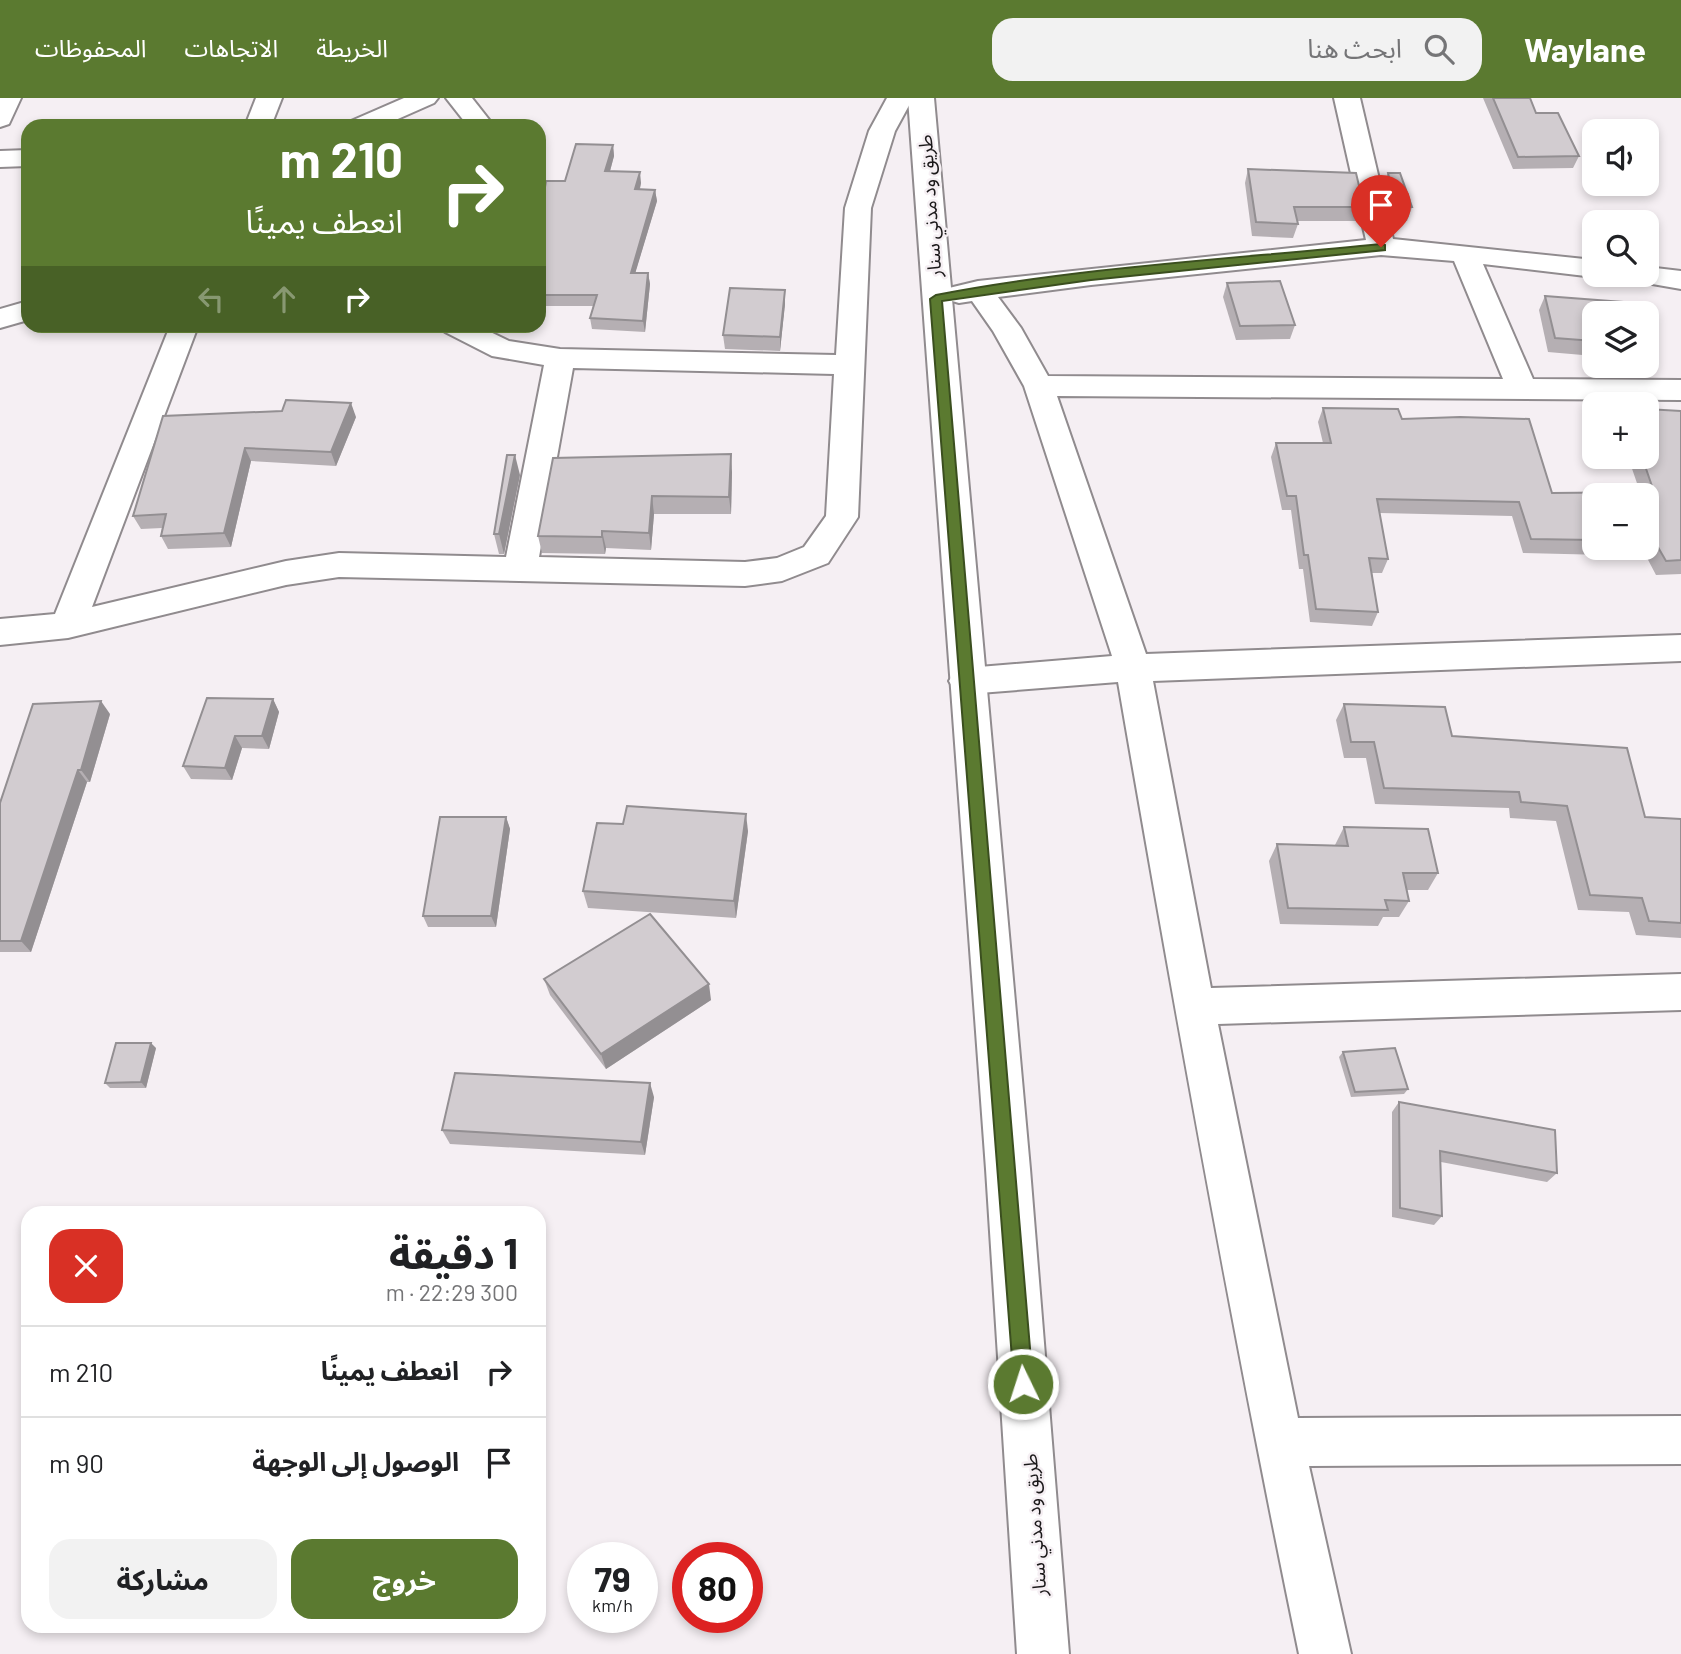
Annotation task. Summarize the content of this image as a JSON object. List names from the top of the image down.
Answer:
{
  "streets": {
    "main road": ["طريق ود مدني سنار"]
  },
  "page": {
    "header": "Waylane",
    "search": "ابحث هنا",
    "nav": ["الخريطة", "الاتجاهات", "المحفوظات"],
    "map_buttons": ["+", "−"],
    "turn": ["210 m", "انعطف يمينًا"],
    "heading": ["1 دقيقة", "300 m · 22:29"],
    "list": [
      {
        "name": "انعطف يمينًا",
        "value": "210 m"
      },
      {
        "name": "الوصول إلى الوجهة",
        "value": "90 m"
      }
    ],
    "buttons": ["خروج", "مشاركة"],
    "speed": "79 km/h",
    "limit": "80"
  }
}
